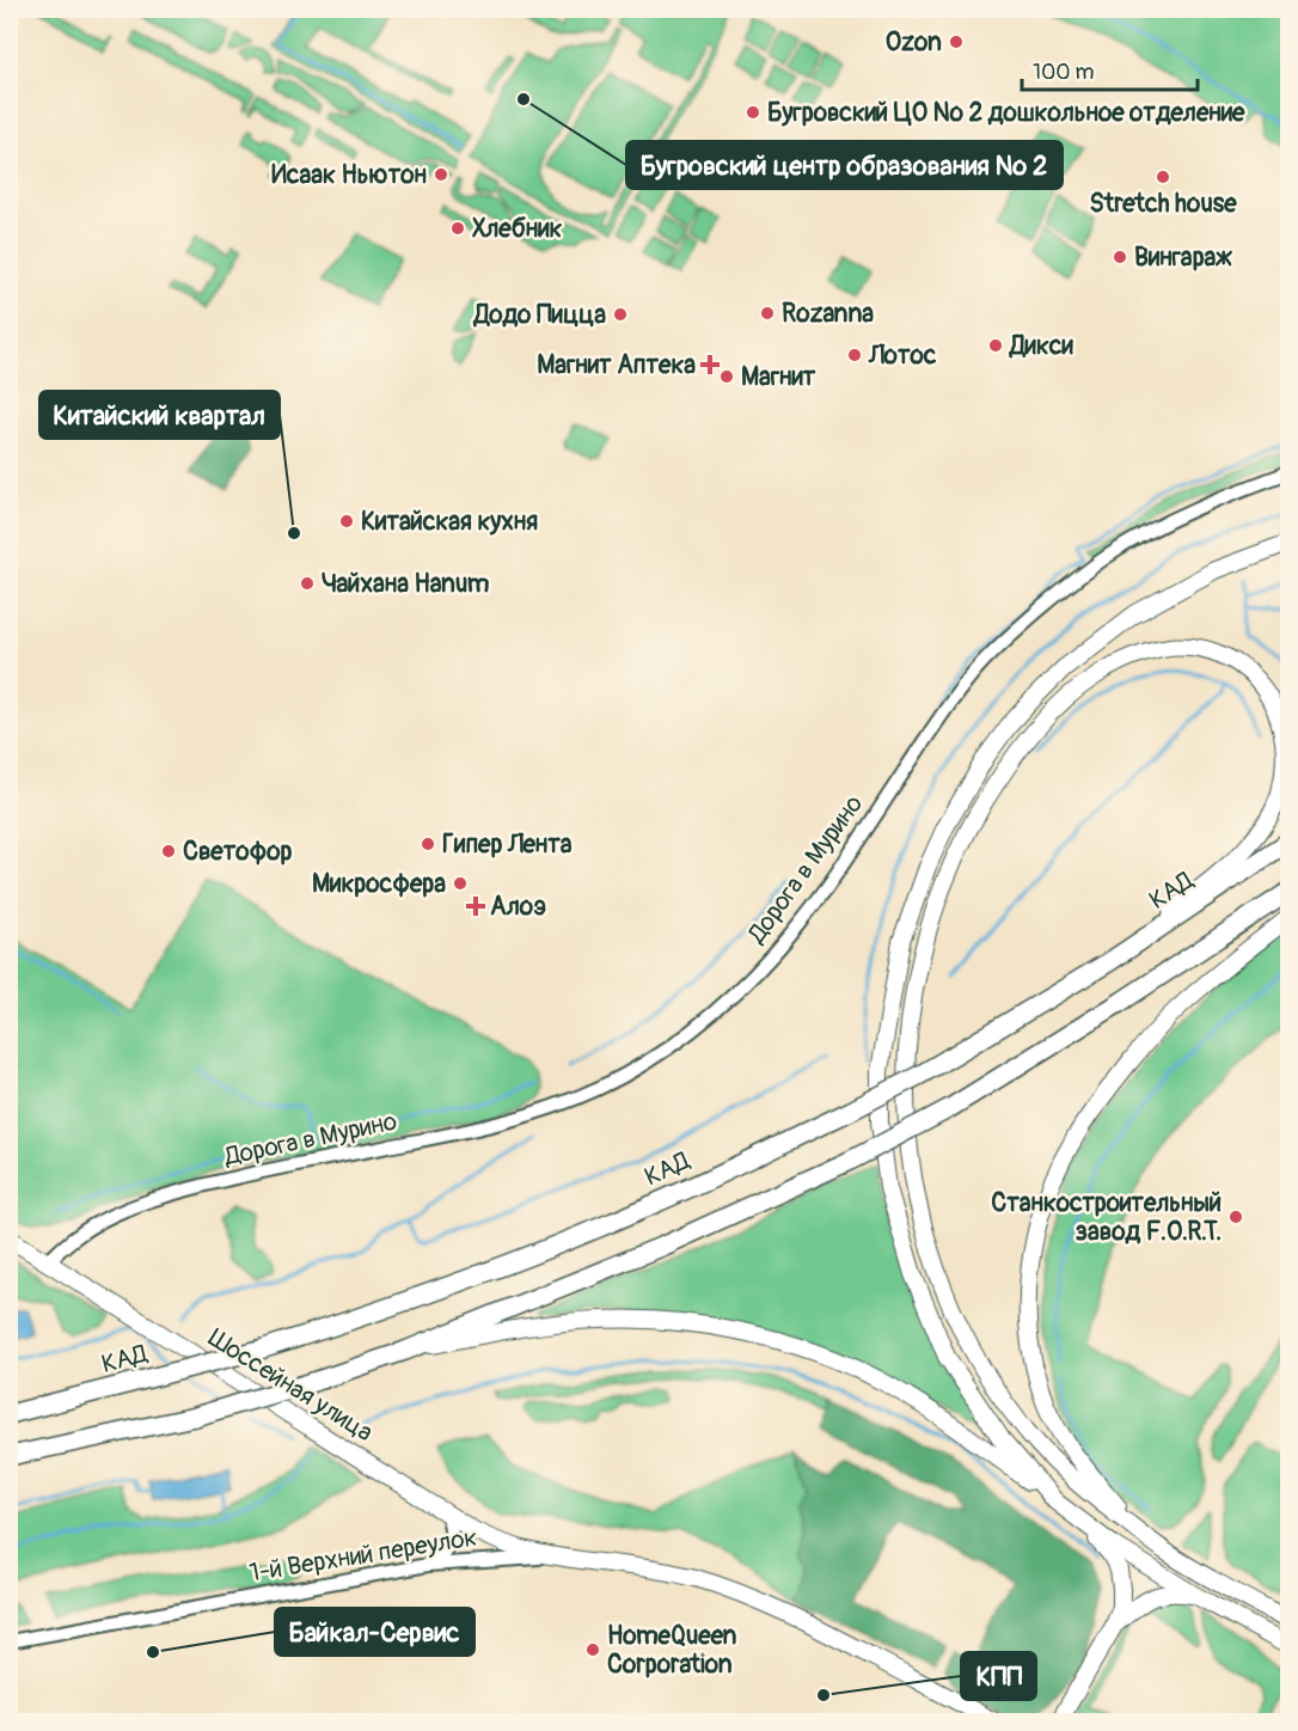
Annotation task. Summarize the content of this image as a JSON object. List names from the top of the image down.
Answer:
{
  "streets": {
    "highway": ["КАД"],
    "main road": ["Шоссейная улица", "1-й Верхний переулок"],
    "street": ["Дорога в Мурино"]
  },
  "crossings": [
    ["Дорога в Мурино", "Шоссейная улица"],
    ["Шоссейная улица", "1-й Верхний переулок"]
  ],
  "places": {
    "other": [
      "Ozon",
      "Бугровский центр образования № 2",
      "Бугровский ЦО № 2 дошкольное отделение",
      "Исаак Ньютон",
      "Stretch house",
      "Хлебник",
      "Вингараж",
      "Rozanna",
      "Додо Пицца",
      "Дикси",
      "Лотос",
      "Магнит",
      "Китайская кухня",
      "Китайский квартал",
      "Чайхана Hanum",
      "Гипер Лента",
      "Светофор",
      "Микросфера",
      "Станкостроительный завод F.O.R.T.",
      "HomeQueen Corporation",
      "Байкал-Сервис",
      "КПП"
    ],
    "health": ["Магнит Аптека", "Алоэ"]
  },
  "scale_bar": "100 m"
}
